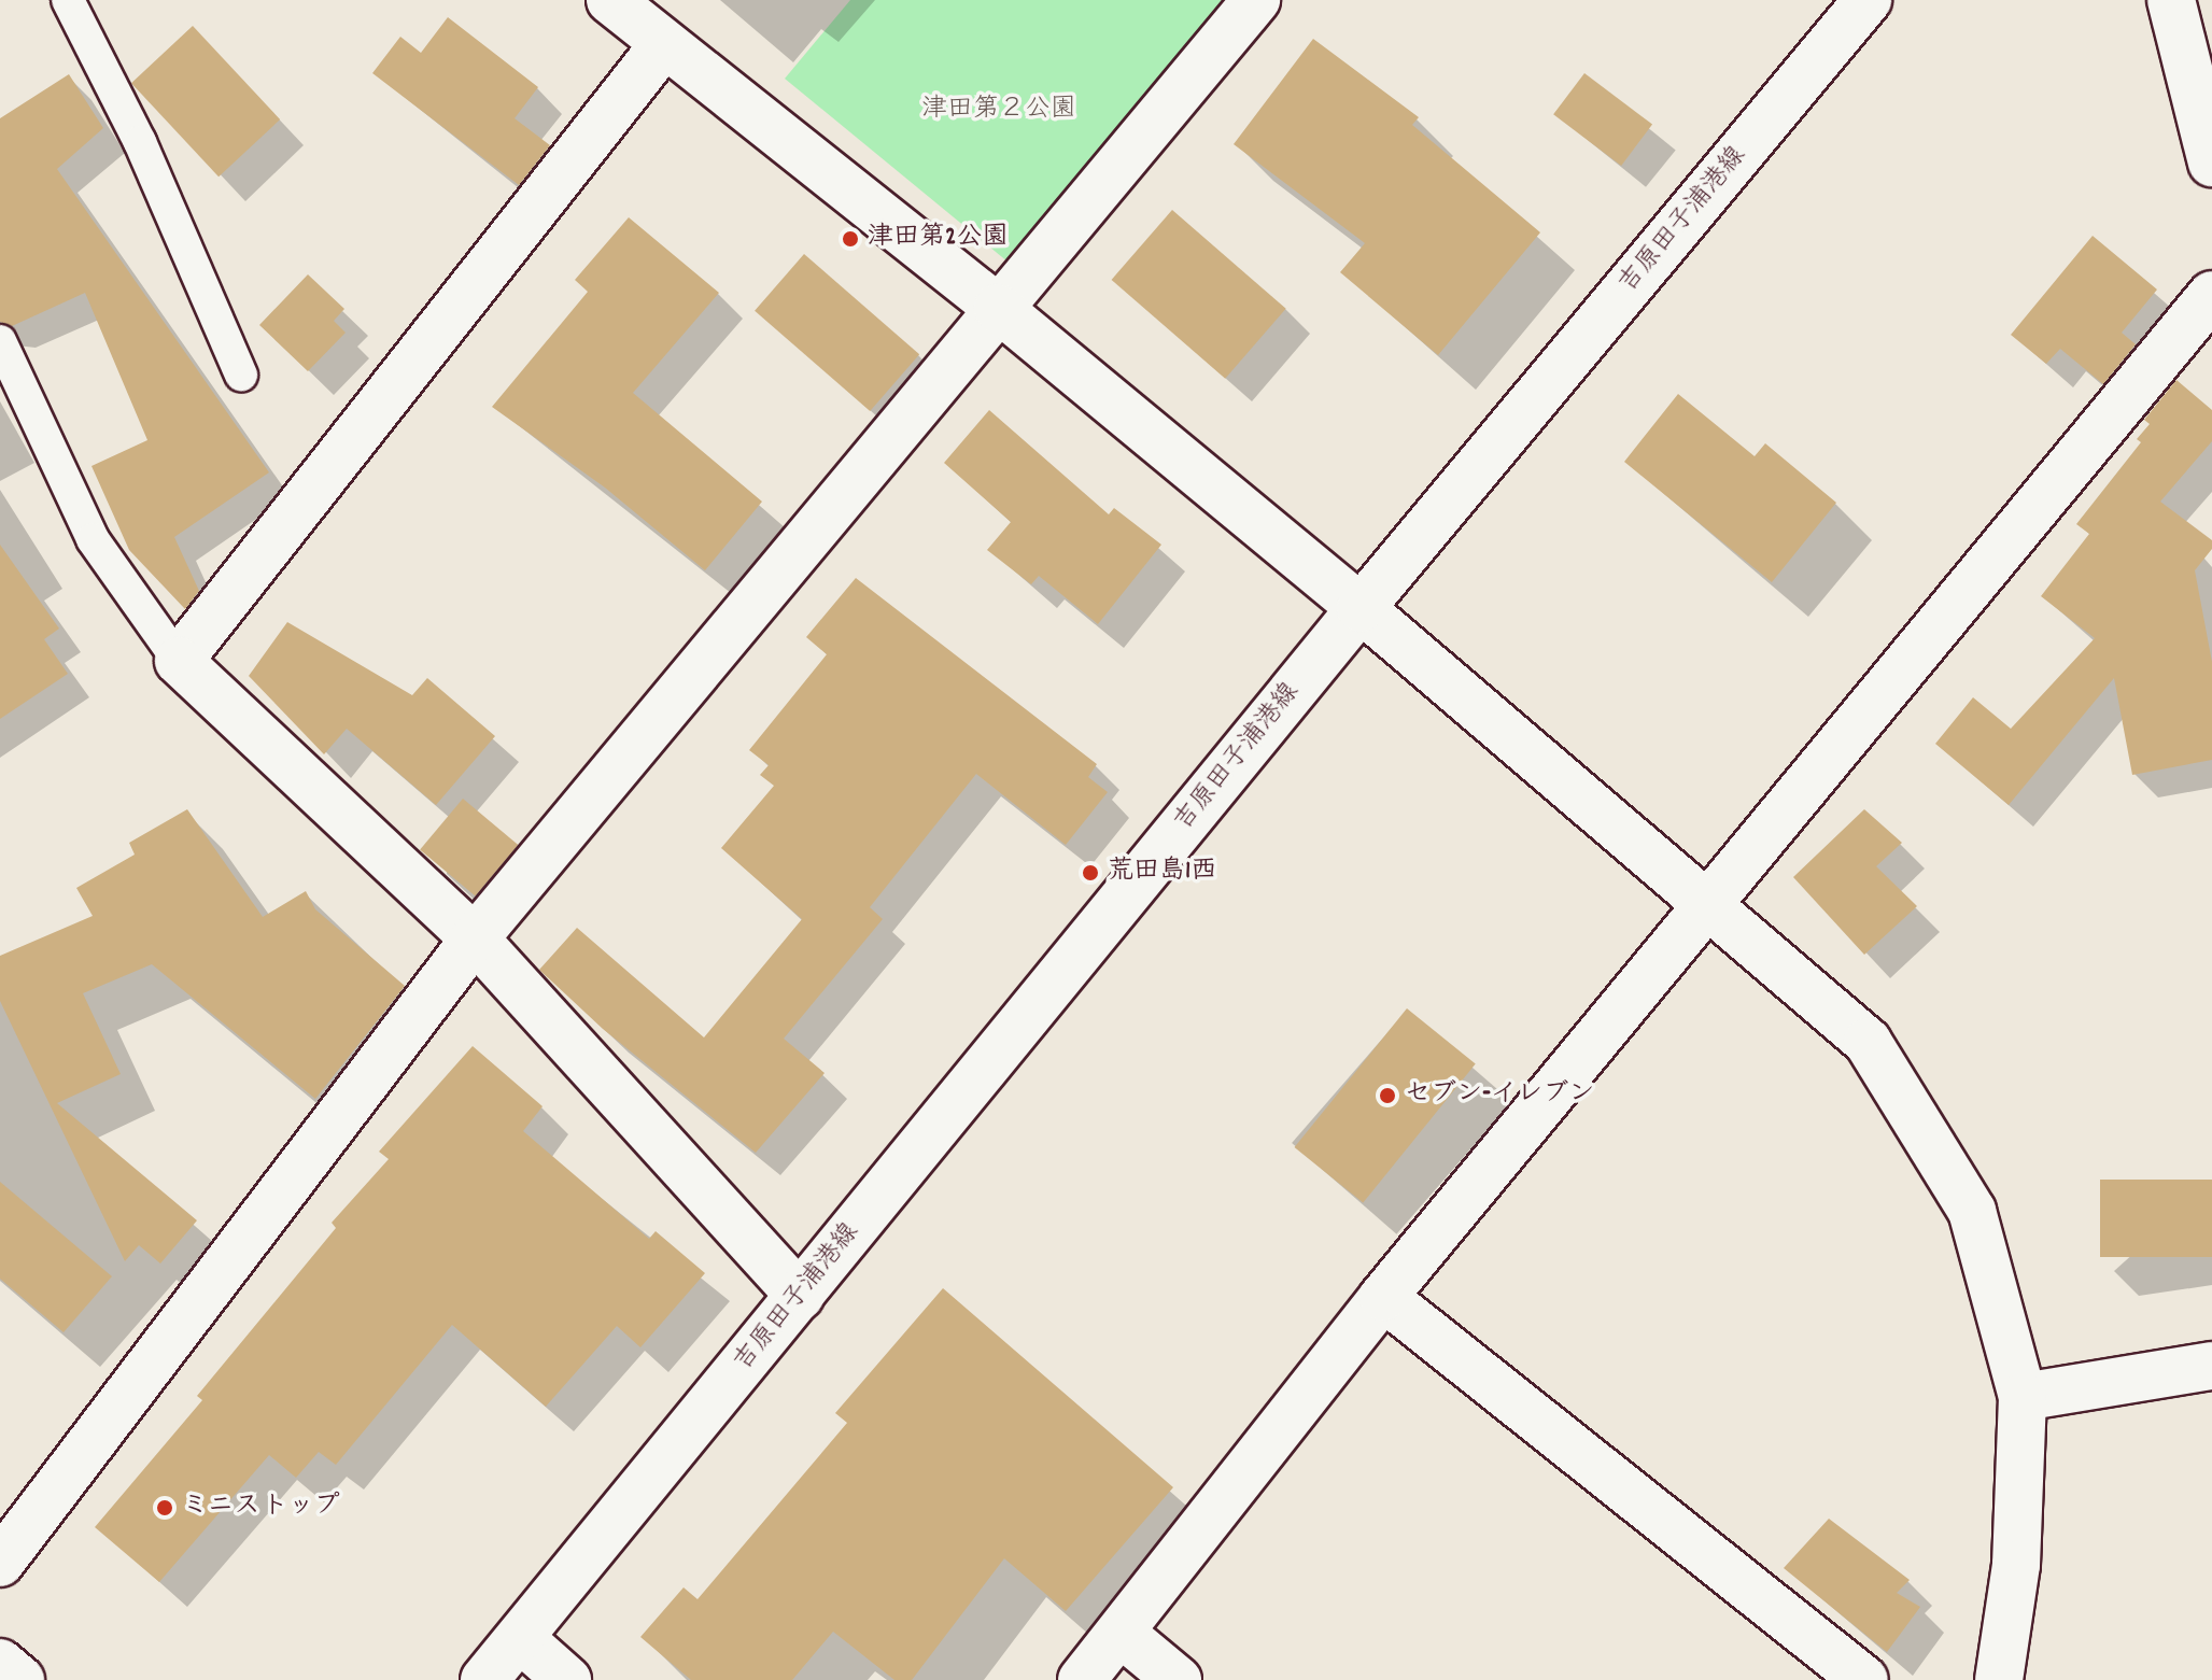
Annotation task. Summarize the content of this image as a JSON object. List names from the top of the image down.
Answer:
{
  "streets": {
    "street": ["吉原田子浦港線"]
  },
  "parks": ["津田第２公園"],
  "places": [
    "津田第2公園",
    "荒田島1西",
    "セブン-イレブン",
    "ミニストップ"
  ]
}
